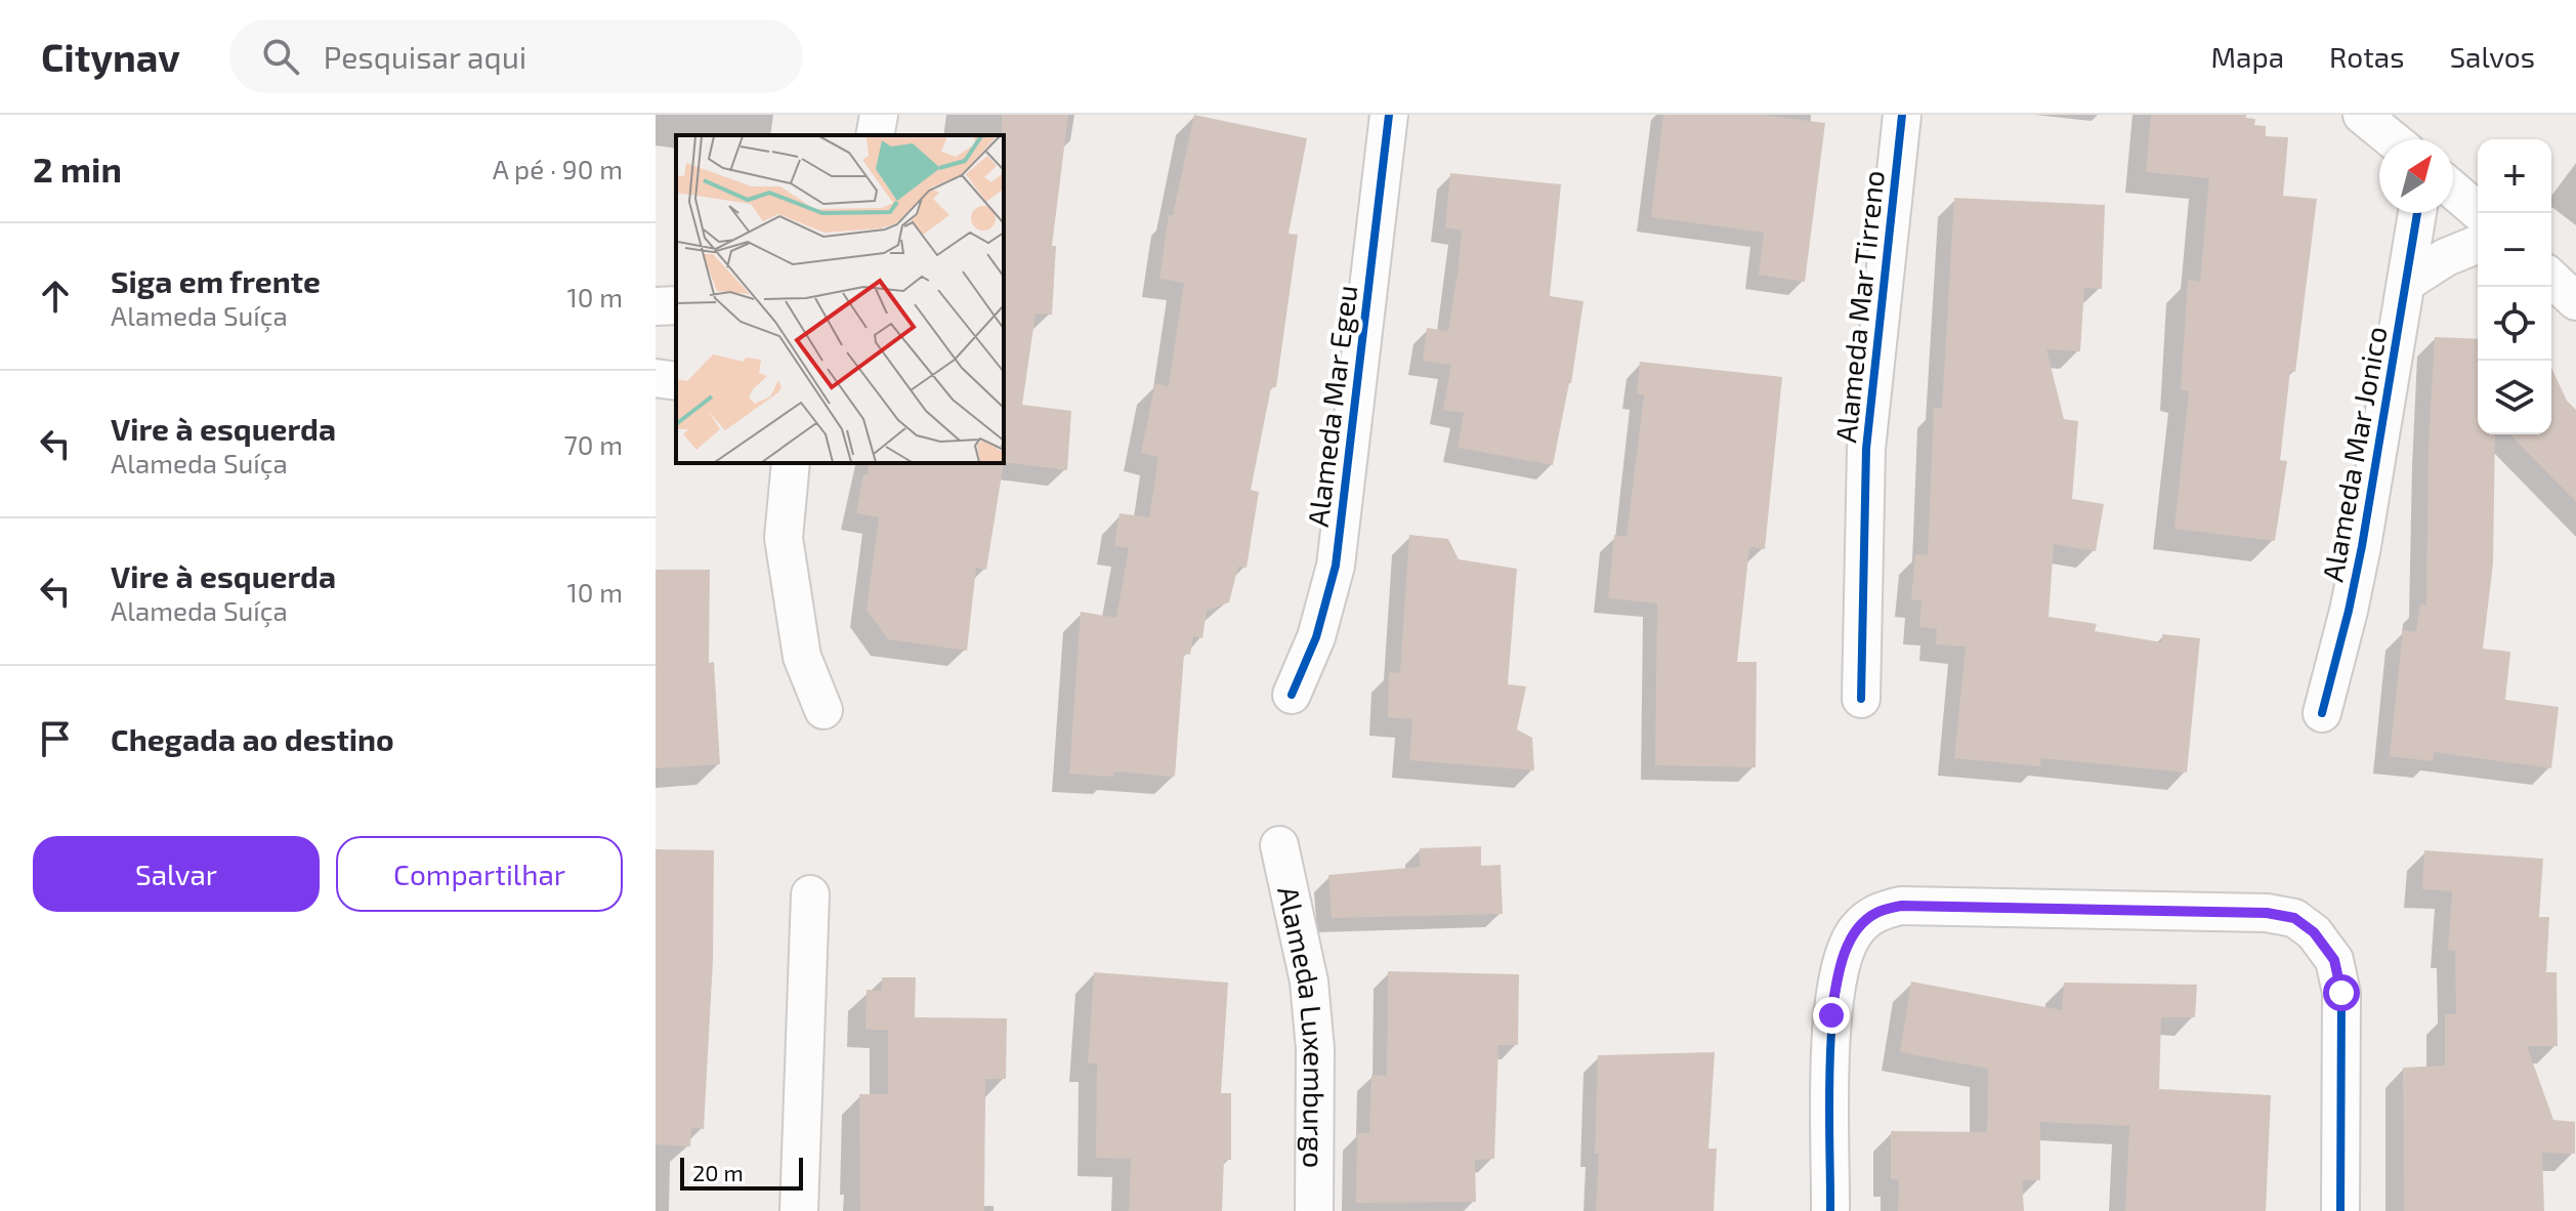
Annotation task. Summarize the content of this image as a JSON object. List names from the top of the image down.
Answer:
{
  "streets": {
    "street": [
      "Alameda Mar Tirreno",
      "Alameda Mar Egeu",
      "Alameda Mar Jonico",
      "Alameda Luxemburgo"
    ]
  },
  "scale_bar": "20 m",
  "north": "top right",
  "page": {
    "header": "Citynav",
    "search": "Pesquisar aqui",
    "nav": ["Mapa", "Rotas", "Salvos"],
    "heading": ["2 min", "A pé · 90 m"],
    "map_buttons": ["+", "−"],
    "list": [
      ["Siga em frente", "Alameda Suíça", "10 m"],
      ["Vire à esquerda", "Alameda Suíça", "70 m"],
      ["Vire à esquerda", "Alameda Suíça", "10 m"],
      "Chegada ao destino"
    ],
    "buttons": ["Salvar", "Compartilhar"],
    "scale": "20 m"
  }
}
